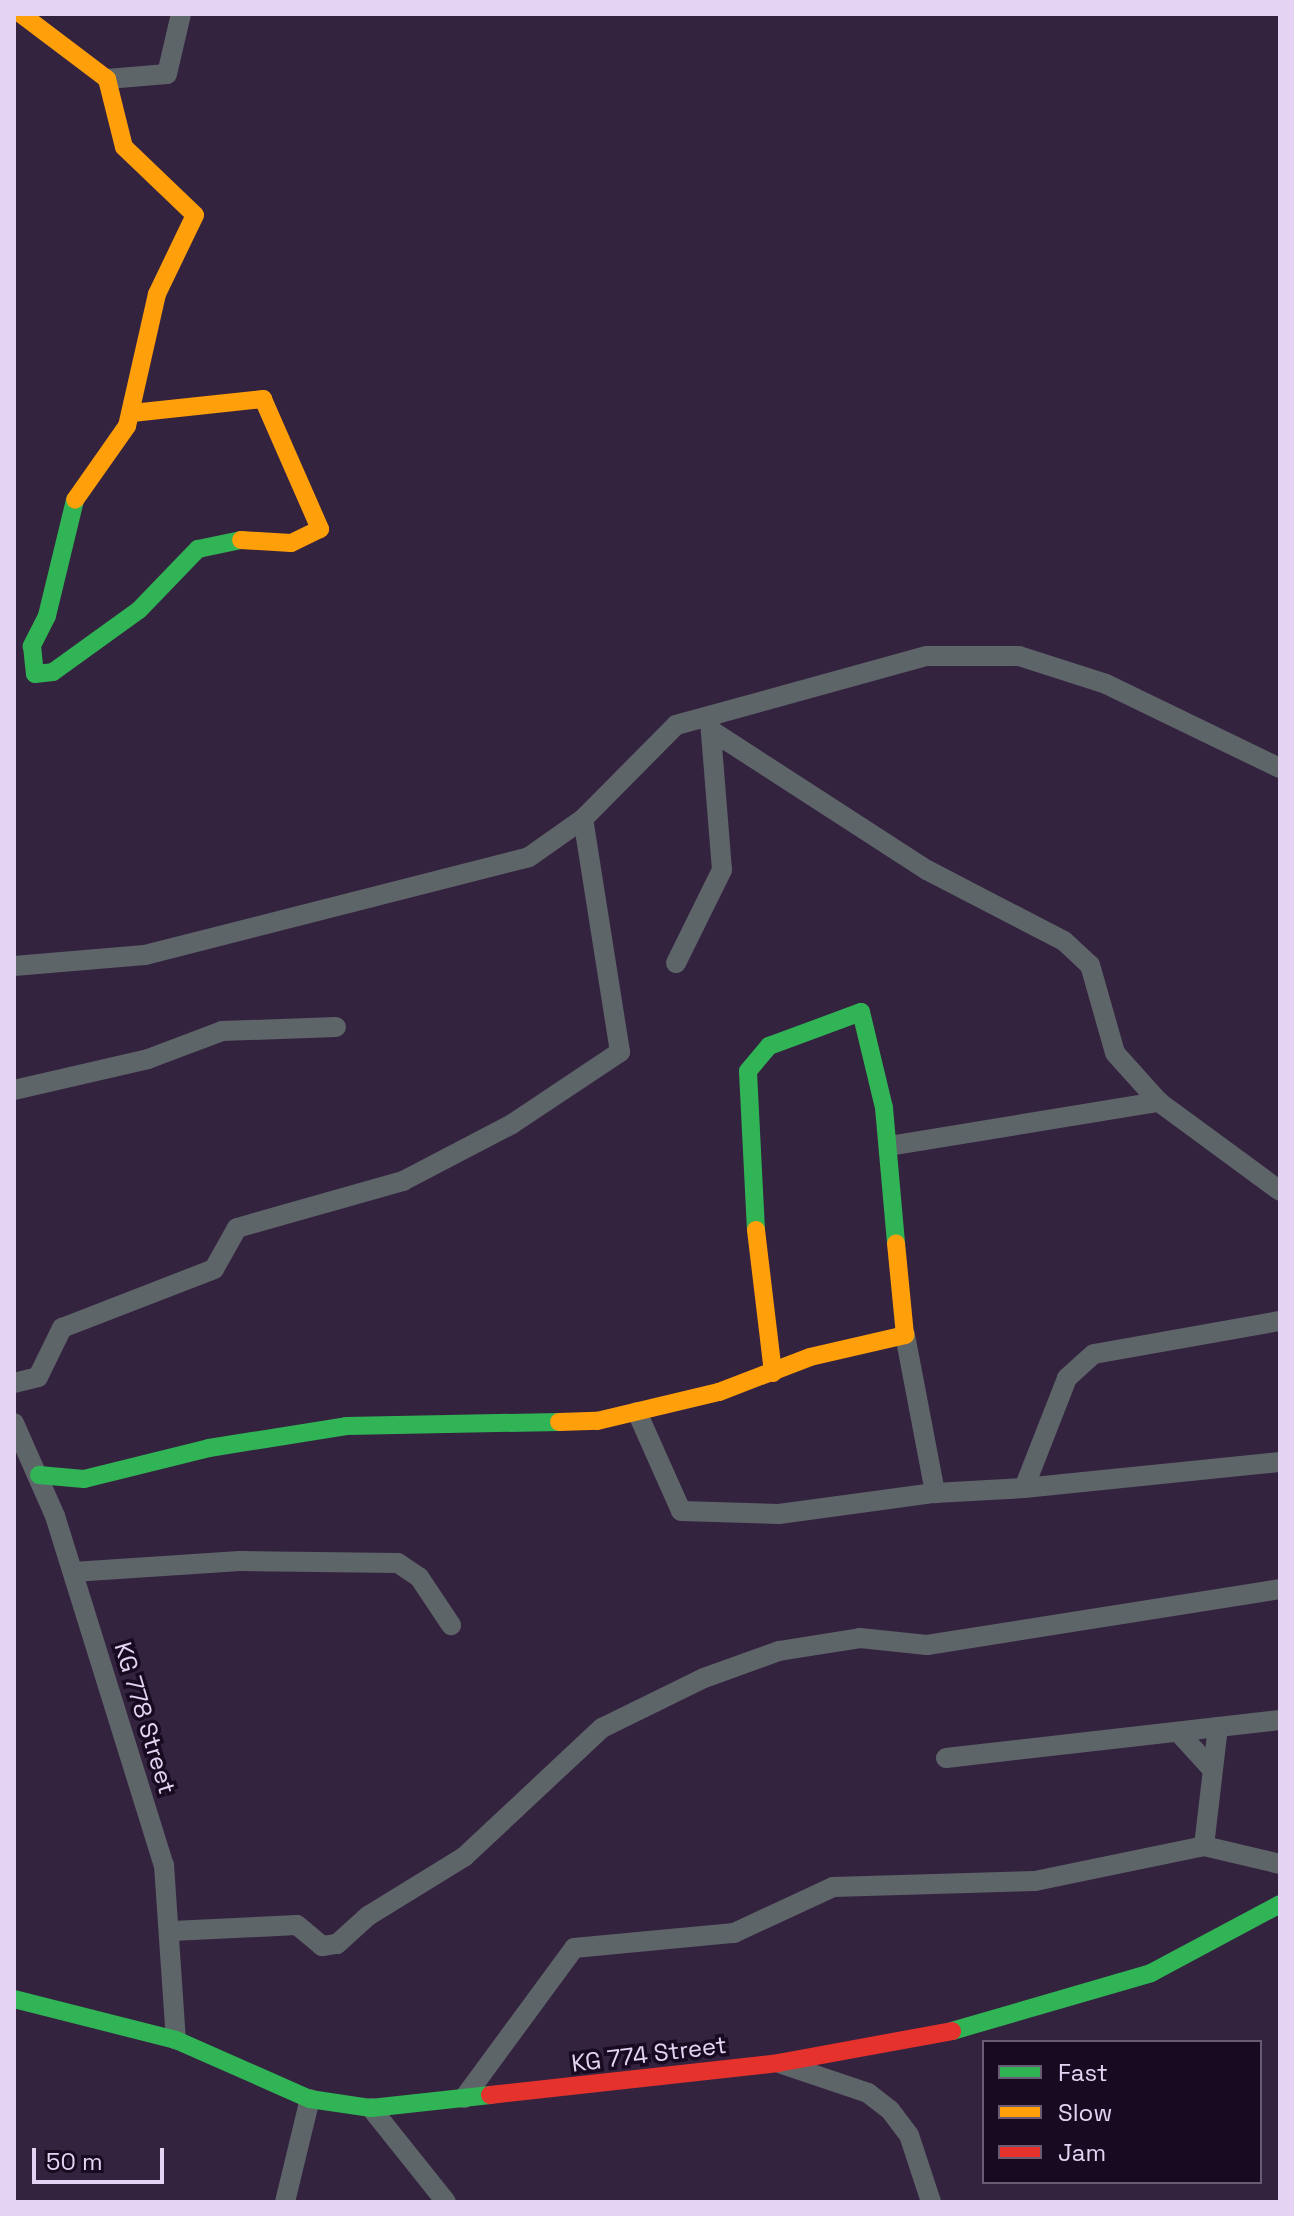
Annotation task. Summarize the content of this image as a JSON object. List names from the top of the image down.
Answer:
{
  "streets": {
    "street": ["KG 778 Street", "KG 774 Street"]
  },
  "crossings": [
    ["KG 778 Street", "KG 774 Street"]
  ],
  "legend": ["Fast", "Slow", "Jam"],
  "scale_bar": "50 m"
}
